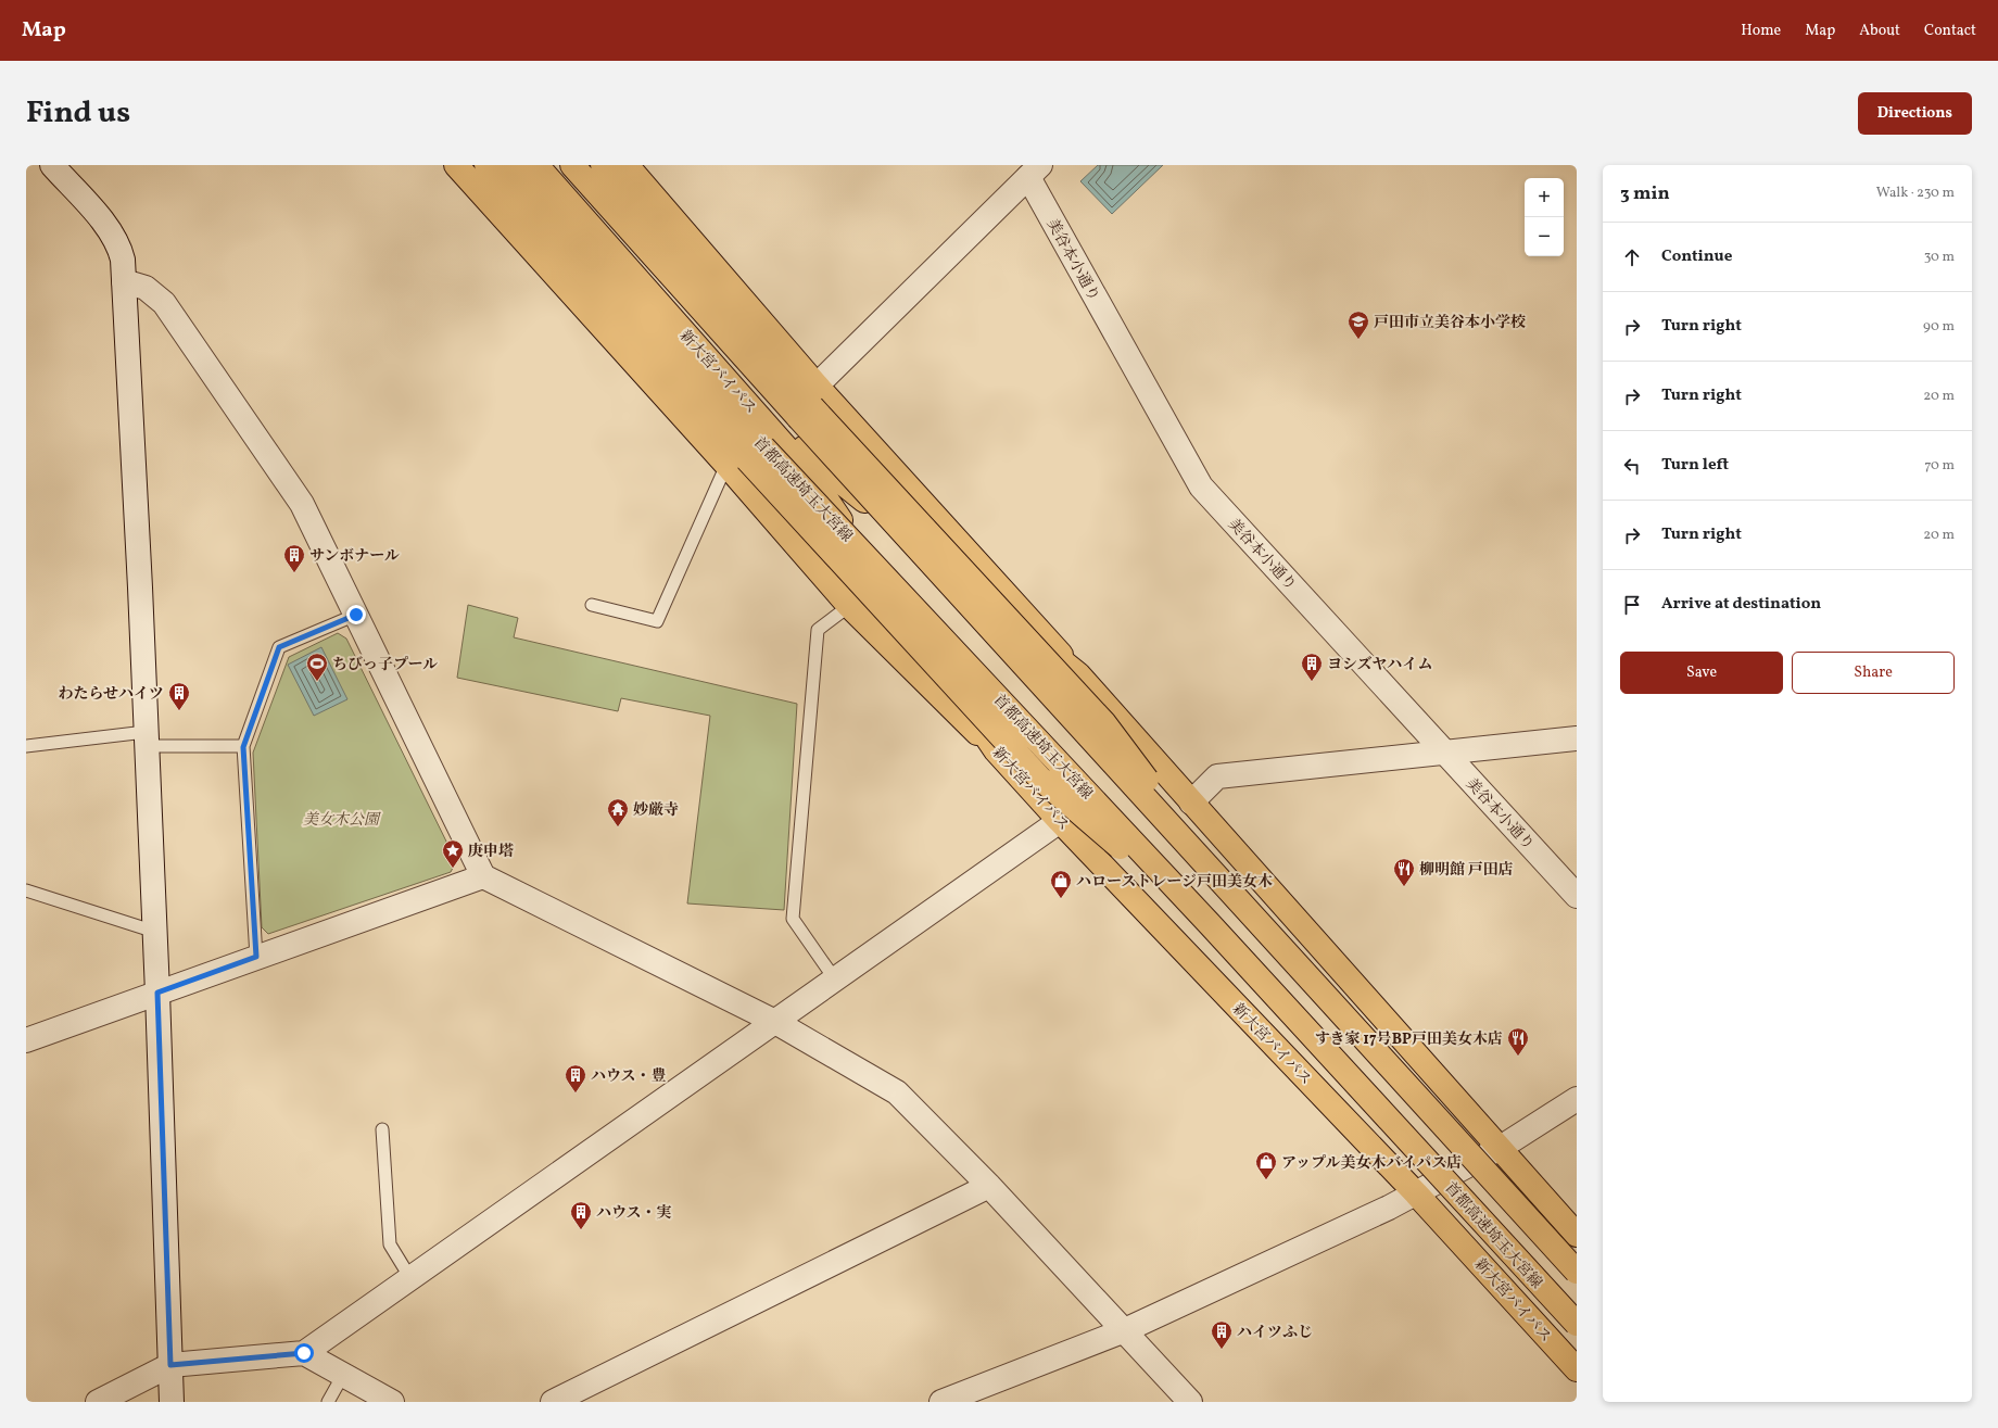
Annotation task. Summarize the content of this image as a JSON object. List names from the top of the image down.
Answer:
{
  "streets": {
    "highway": ["新大宮バイパス", "首都高速埼玉大宮線"],
    "street": ["美谷本小通り"]
  },
  "parks": ["美女木公園"],
  "places": {
    "school or university": ["戸田市立美谷本小学校"],
    "building": [
      "サンボナール",
      "ヨシズヤハイム",
      "わたらせハイツ",
      "ハウス・豊",
      "ハウス・実",
      "ハイツふじ"
    ],
    "sports": ["ちびっ子プール"],
    "temple": ["妙厳寺"],
    "place": ["庚申塔"],
    "restaurant": ["柳明館 戸田店", "すき家 17号BP戸田美女木店"],
    "shop": ["ハローストレージ戸田美女木", "アップル美女木バイパス店"]
  },
  "page": {
    "header": "Map",
    "nav": [
      "Home",
      "Map",
      "About",
      "Contact"
    ],
    "title": "Find us",
    "buttons": [
      "Directions",
      ["Save", "Share"]
    ],
    "heading": ["3 min", "Walk · 230 m"],
    "map_buttons": ["+", "−"],
    "list": [
      ["Continue", "30 m"],
      ["Turn right", "90 m"],
      ["Turn right", "20 m"],
      ["Turn left", "70 m"],
      ["Turn right", "20 m"],
      "Arrive at destination"
    ]
  }
}
